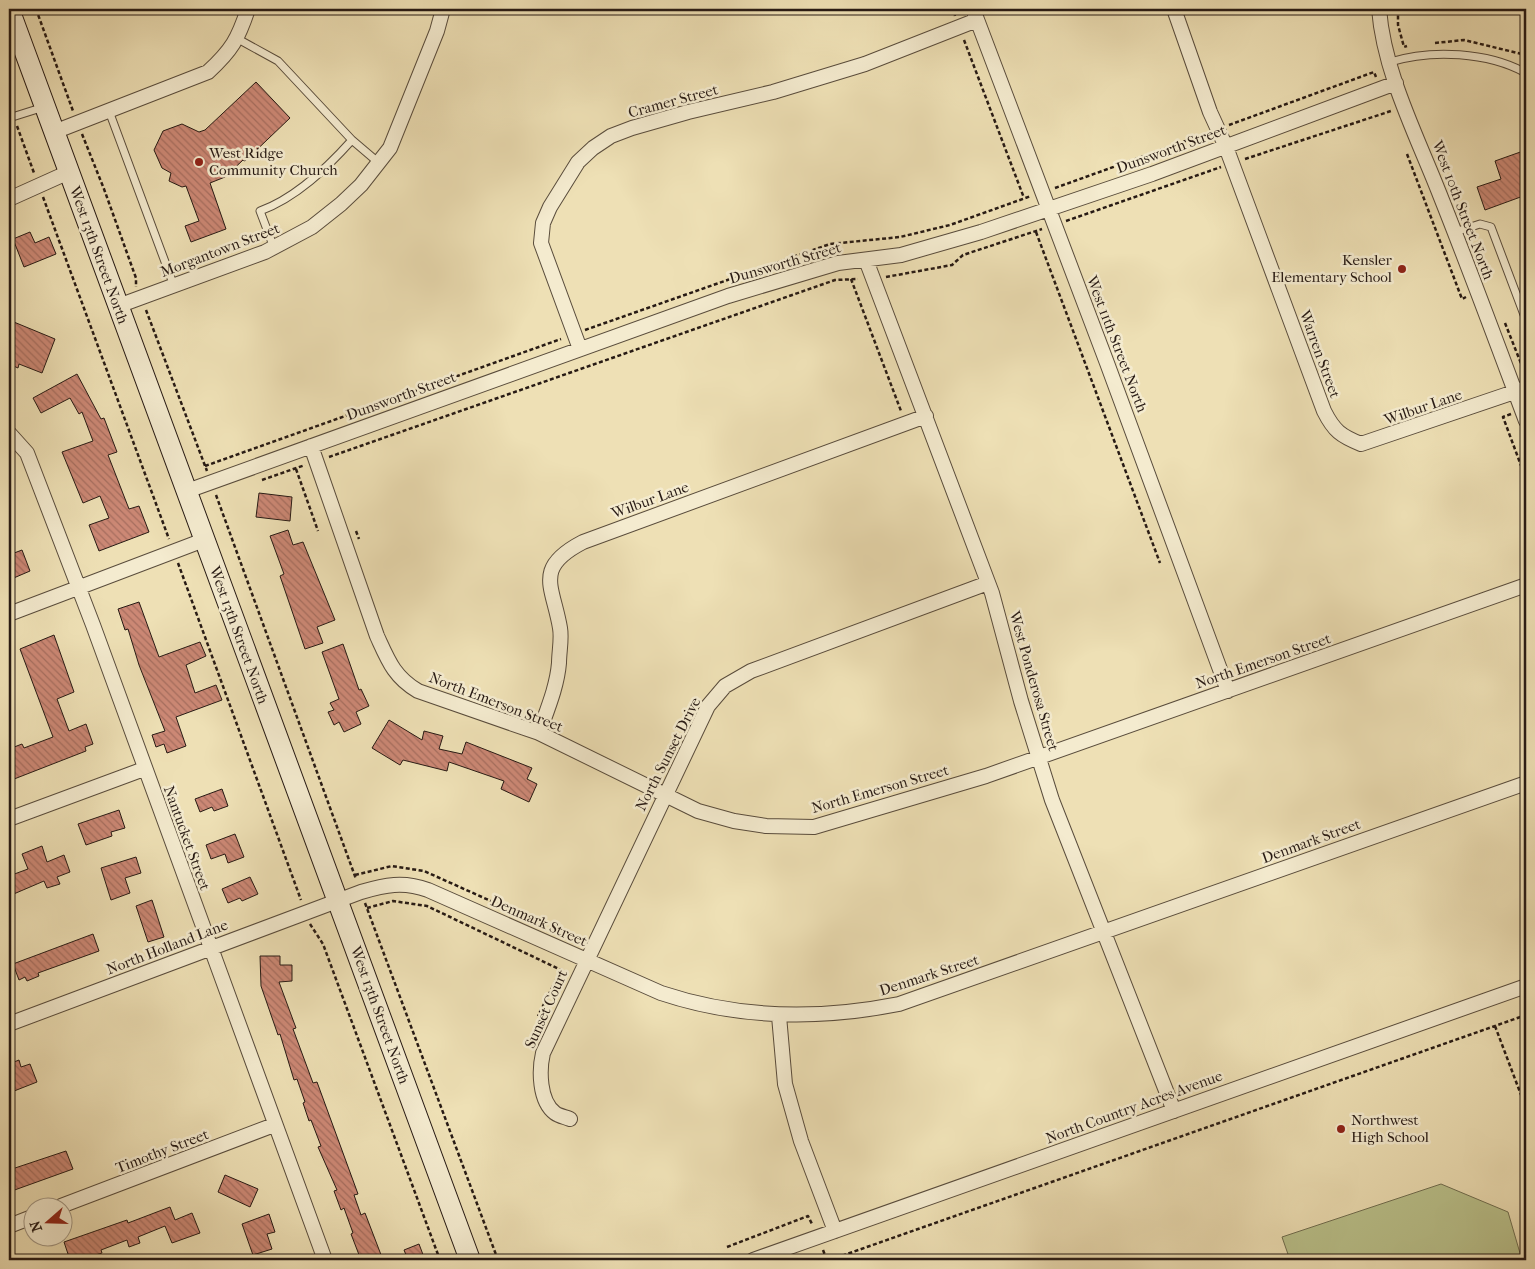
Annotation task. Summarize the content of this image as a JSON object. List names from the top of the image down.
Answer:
{
  "streets": {
    "street": [
      "Cramer Street",
      "Dunsworth Street",
      "West 10th Street North",
      "Morgantown Street",
      "West 13th Street North",
      "West 11th Street North",
      "Warren Street",
      "Wilbur Lane",
      "North Emerson Street",
      "West Ponderosa Street",
      "North Sunset Drive",
      "Nantucket Street",
      "Denmark Street",
      "North Holland Lane",
      "Sunset Court",
      "North Country Acres Avenue",
      "Timothy Street"
    ]
  },
  "crossings": [
    ["Cramer Street", "Dunsworth Street"],
    ["Cramer Street", "West 11th Street North"],
    ["Dunsworth Street", "West 10th Street North"],
    ["Dunsworth Street", "West 13th Street North"],
    ["Dunsworth Street", "West 11th Street North"],
    ["Dunsworth Street", "Warren Street"],
    ["Dunsworth Street", "North Emerson Street"],
    ["Dunsworth Street", "West Ponderosa Street"],
    ["West 10th Street North", "Wilbur Lane"],
    ["Morgantown Street", "West 13th Street North"],
    ["West 13th Street North", "Denmark Street"],
    ["West 13th Street North", "North Holland Lane"],
    ["West 11th Street North", "North Emerson Street"],
    ["Warren Street", "Wilbur Lane"],
    ["Wilbur Lane", "North Emerson Street"],
    ["Wilbur Lane", "West Ponderosa Street"],
    ["North Emerson Street", "West Ponderosa Street"],
    ["North Emerson Street", "North Sunset Drive"],
    ["West Ponderosa Street", "North Sunset Drive"],
    ["West Ponderosa Street", "Denmark Street"],
    ["West Ponderosa Street", "North Country Acres Avenue"],
    ["North Sunset Drive", "Denmark Street"],
    ["North Sunset Drive", "Sunset Court"],
    ["Nantucket Street", "North Holland Lane"],
    ["Nantucket Street", "Timothy Street"],
    ["Denmark Street", "North Holland Lane"],
    ["Denmark Street", "Sunset Court"]
  ],
  "places": ["West Ridge Community Church", "Kensler Elementary School", "Northwest High School"],
  "north": "left"
}
